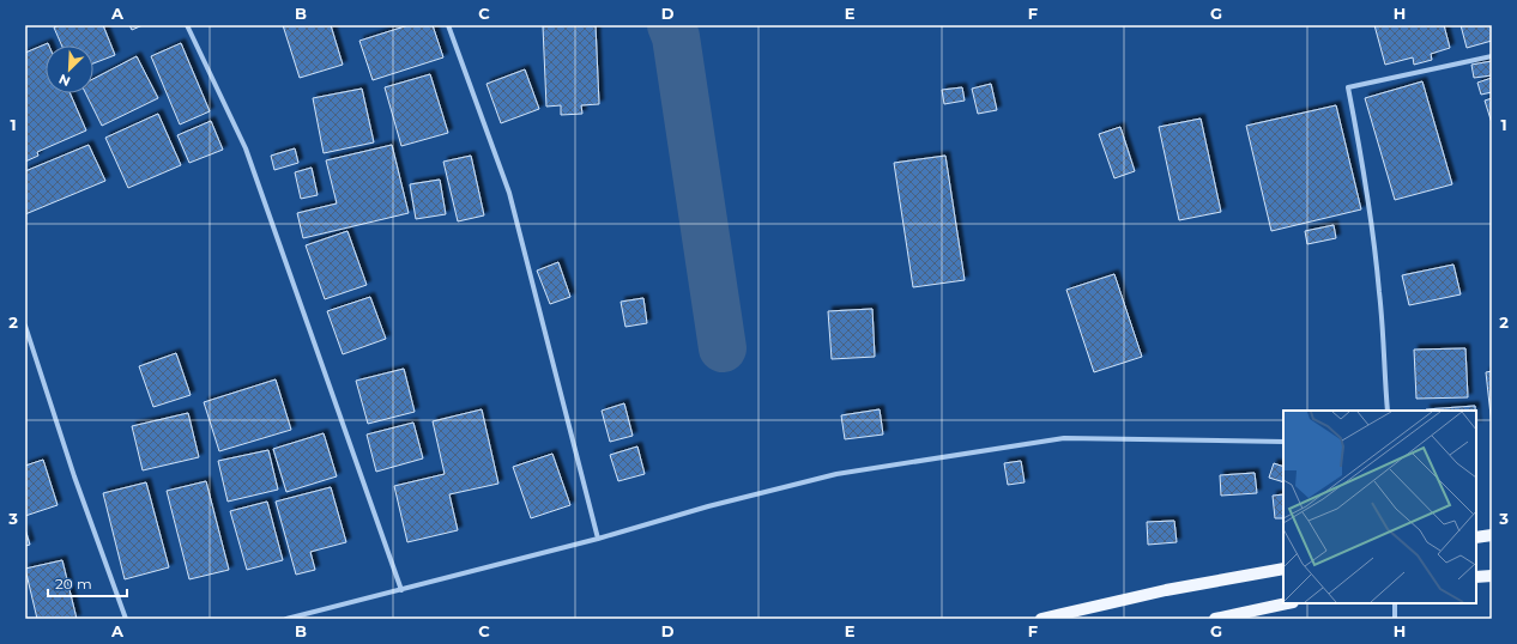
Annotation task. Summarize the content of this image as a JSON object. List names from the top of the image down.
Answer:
{
  "scale_bar": "20 m",
  "north": "bottom left",
  "grid": {
    "columns": [
      "A",
      "B",
      "C",
      "D",
      "E",
      "F",
      "G",
      "H"
    ],
    "rows": ["1", "2", "3"]
  }
}
